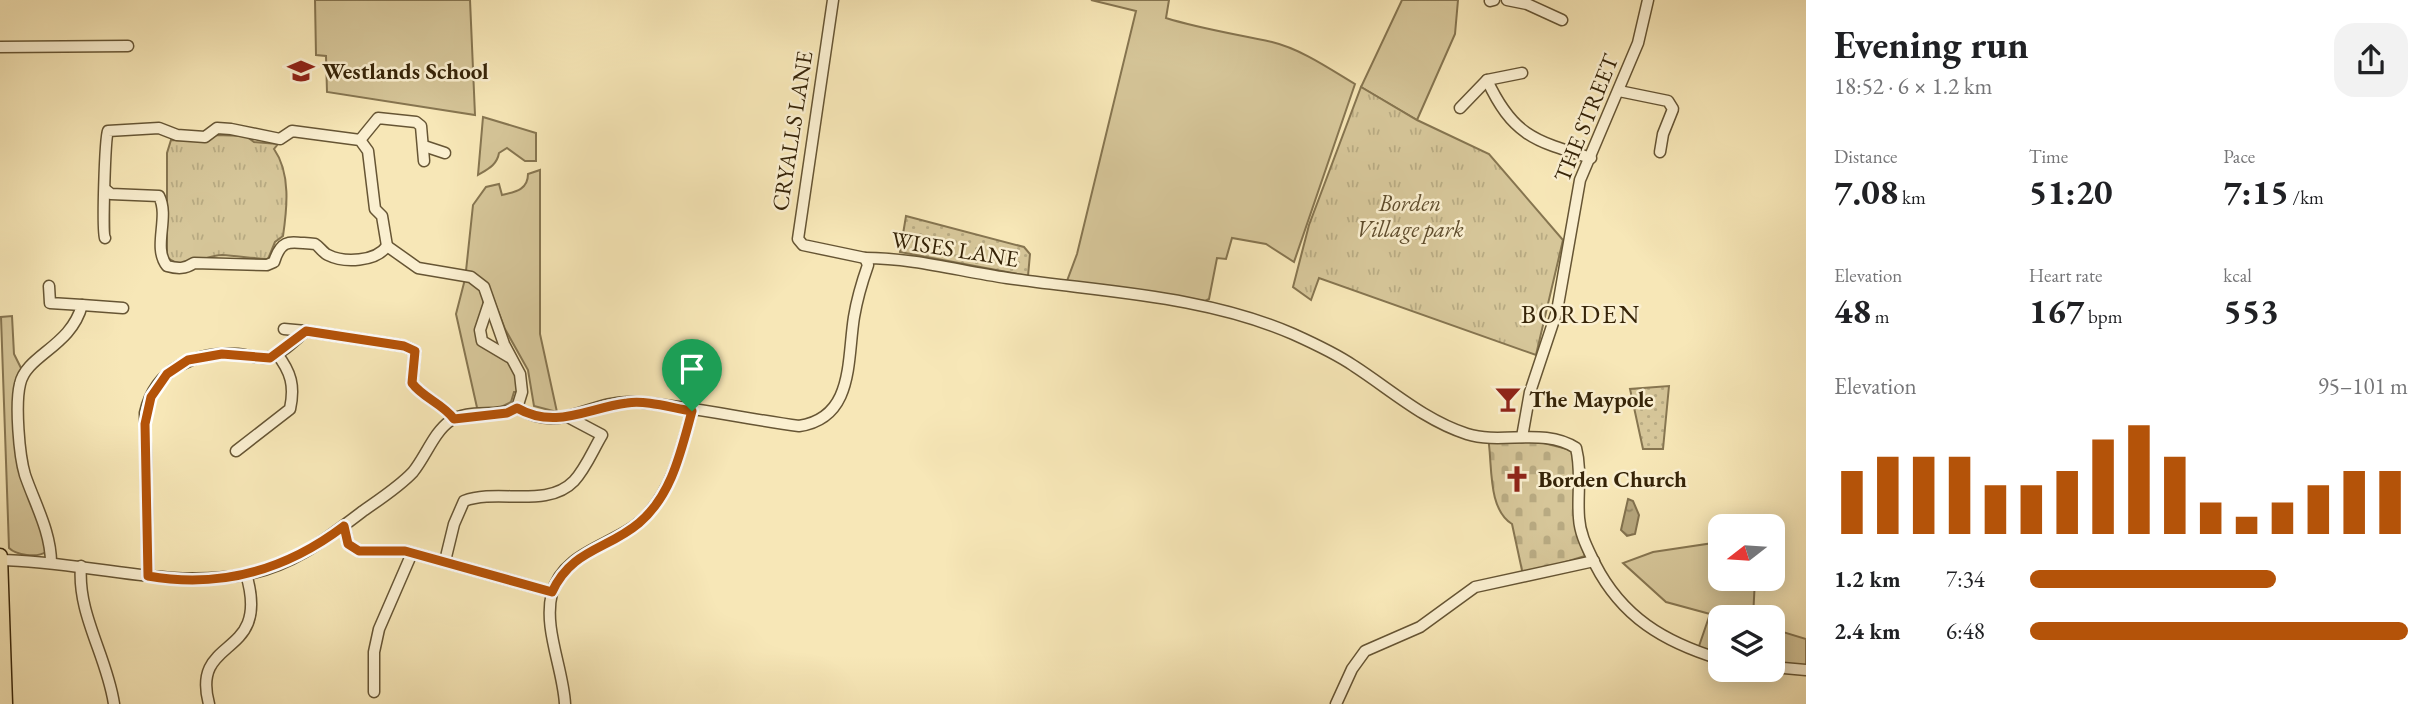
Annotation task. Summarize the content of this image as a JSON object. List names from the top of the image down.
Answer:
{
  "streets": {
    "street": ["THE STREET", "CRYALLS LANE", "WISES LANE"]
  },
  "crossings": [
    ["THE STREET", "WISES LANE"],
    ["CRYALLS LANE", "WISES LANE"]
  ],
  "districts": ["BORDEN"],
  "parks": ["Borden Village park"],
  "places": {
    "school or university": ["Westlands School"],
    "bar": ["The Maypole"],
    "church": ["Borden Church"]
  },
  "north": "left",
  "page": {
    "heading": ["Evening run", "18:52 · 6 × 1.2 km"],
    "stats": [
      ["Distance", "7.08 km"],
      ["Time", "51:20"],
      ["Pace", "7:15 /km"],
      ["Elevation", "48 m"],
      ["Heart rate", "167 bpm"],
      ["kcal", "553"]
    ],
    "chart": ["Elevation", "95–101 m"],
    "list": [
      {
        "name": "1.2 km",
        "note": "7:34"
      },
      {
        "name": "2.4 km",
        "note": "6:48"
      }
    ]
  }
}
